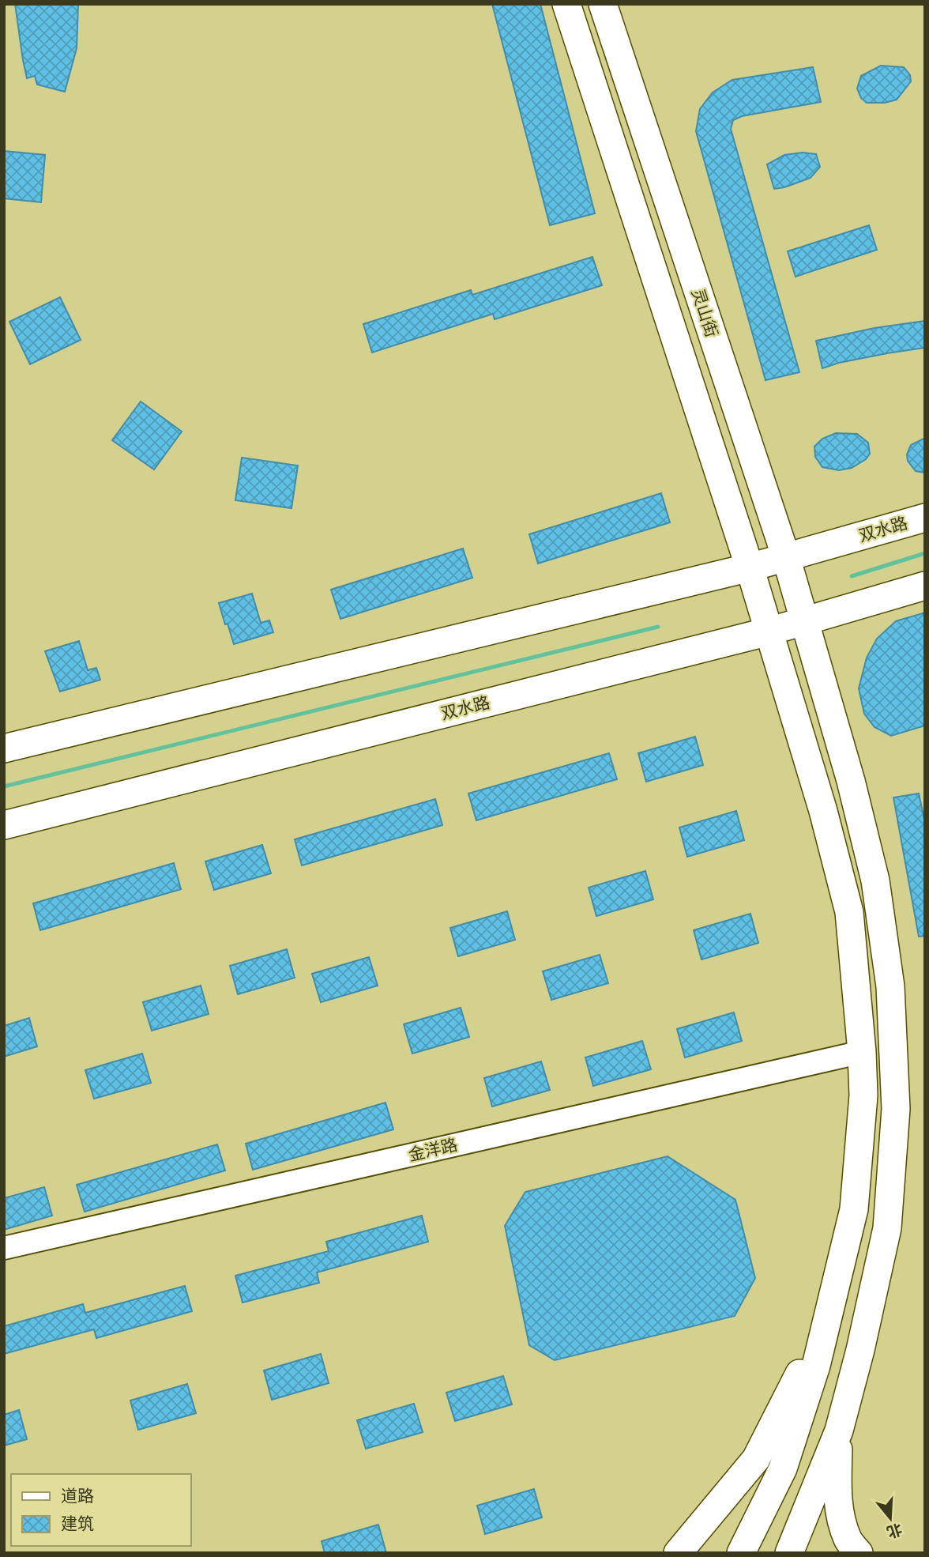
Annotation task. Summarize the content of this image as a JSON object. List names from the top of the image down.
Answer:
{
  "streets": {
    "main road": ["灵山街", "双水路"],
    "street": ["金洋路"]
  },
  "crossings": [
    ["灵山街", "双水路"]
  ],
  "legend": ["道路", "建筑"],
  "north": "bottom"
}
